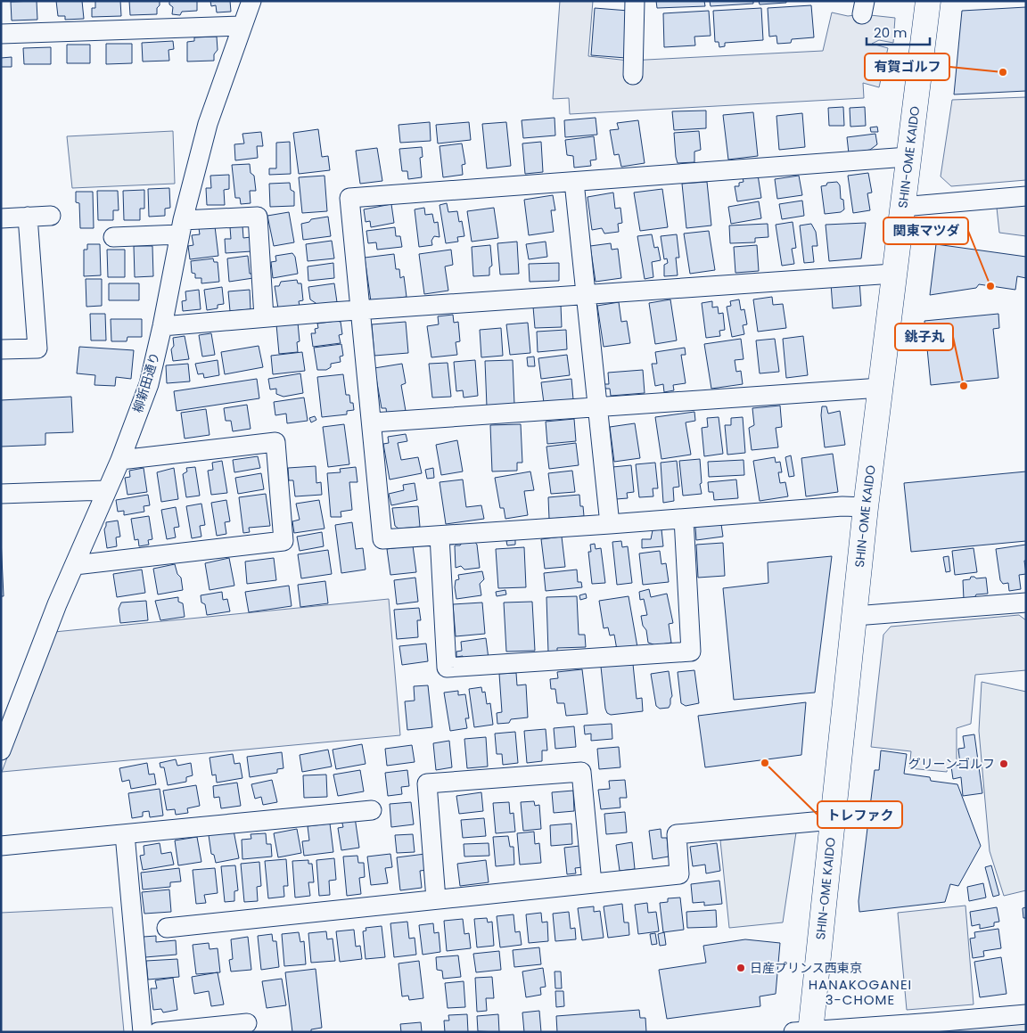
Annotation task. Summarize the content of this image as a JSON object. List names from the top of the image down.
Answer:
{
  "streets": {
    "main road": ["SHIN-OME KAIDO"],
    "street": ["柳新田通り"]
  },
  "districts": ["HANAKOGANEI 3-CHOME"],
  "places": [
    "有賀ゴルフ",
    "関東マツダ",
    "銚子丸",
    "トレファク",
    "グリーンゴルフ",
    "日産プリンス西東京"
  ],
  "scale_bar": "20 m"
}
